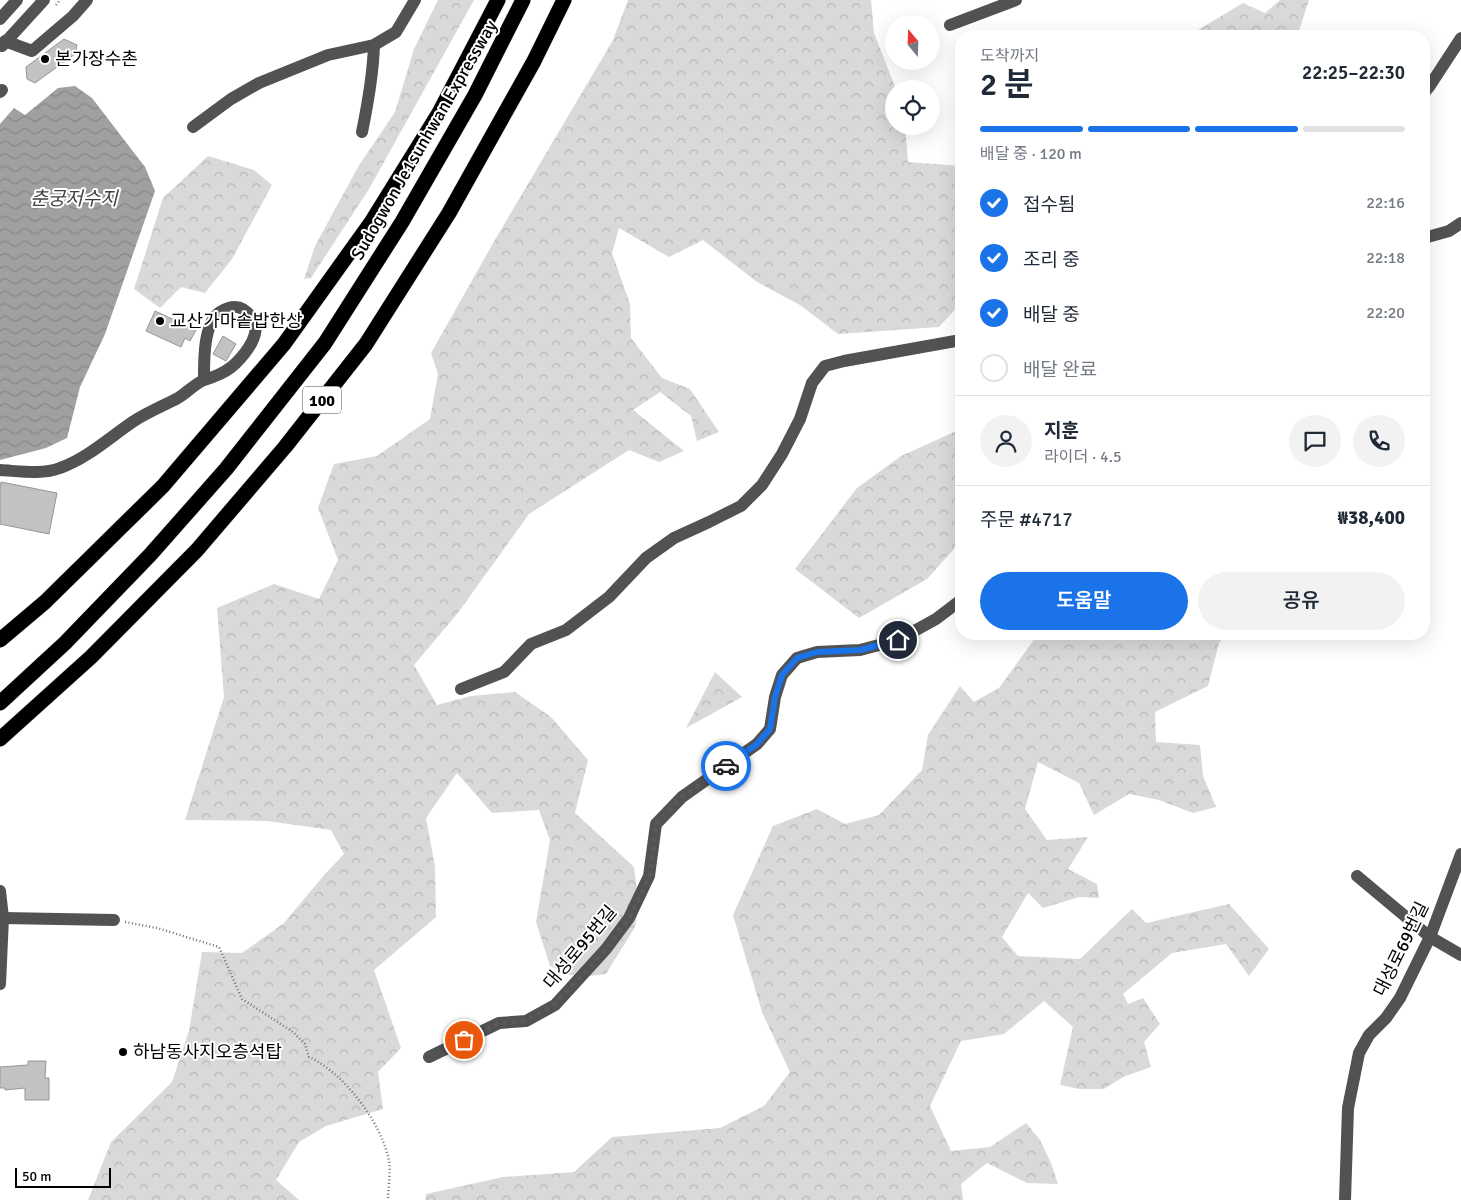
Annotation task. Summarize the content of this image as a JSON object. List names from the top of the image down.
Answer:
{
  "streets": {
    "highway": ["Sudogwon Je1sunhwan Expressway", "100"],
    "street": ["대성로95번길", "대성로69번길"]
  },
  "water": ["춘궁저수지"],
  "places": ["본가장수촌", "교산가마솥밥한상", "하남동사지오층석탑"],
  "scale_bar": "50 m",
  "north": "top",
  "page": {
    "heading": ["2 분", "도착까지", "22:25–22:30"],
    "panel": [
      "지훈",
      "라이더 · 4.5",
      "주문 #4717",
      "₩38,400"
    ],
    "bar": "배달 중 · 120 m",
    "list": [
      ["접수됨", "22:16"],
      ["조리 중", "22:18"],
      ["배달 중", "22:20"],
      "배달 완료"
    ],
    "buttons": ["도움말", "공유"],
    "scale": "50 m"
  }
}
